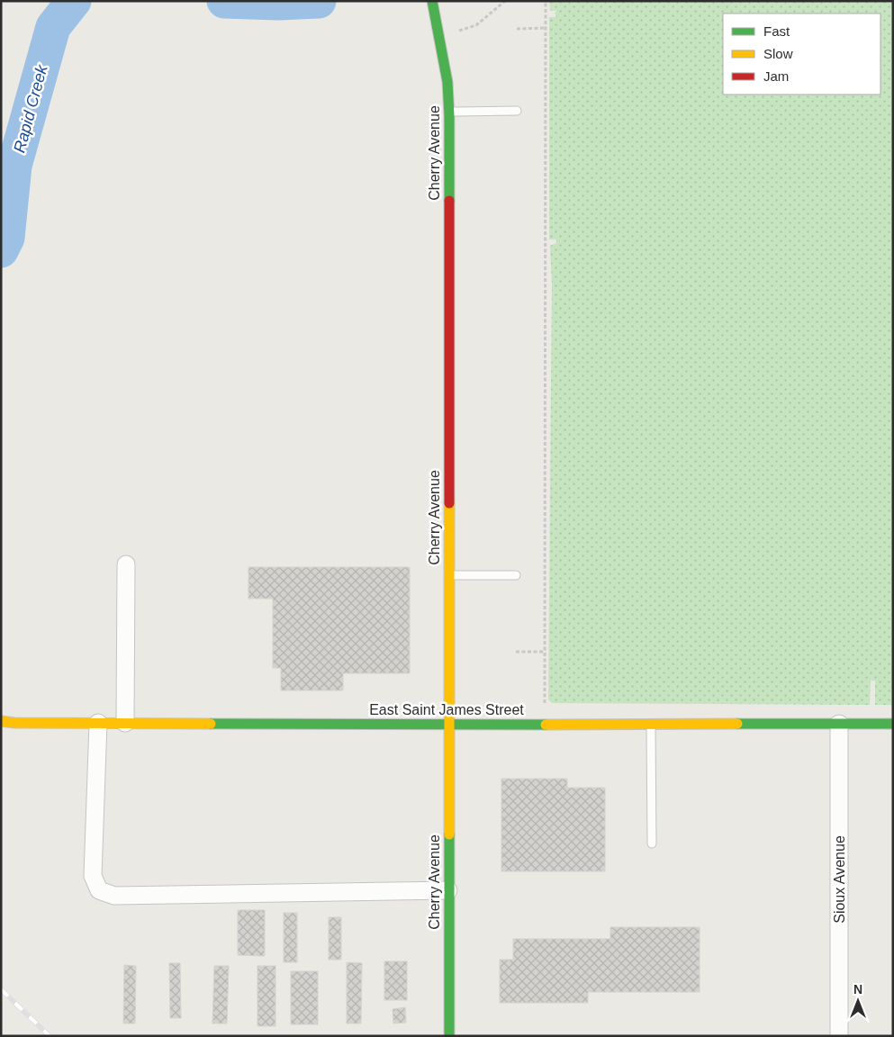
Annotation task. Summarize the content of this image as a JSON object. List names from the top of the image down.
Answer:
{
  "streets": {
    "street": ["Cherry Avenue", "East Saint James Street", "Sioux Avenue"]
  },
  "crossings": [
    ["Cherry Avenue", "East Saint James Street"],
    ["East Saint James Street", "Sioux Avenue"]
  ],
  "water": ["Rapid Creek"],
  "legend": ["Fast", "Slow", "Jam"],
  "north": "top"
}
